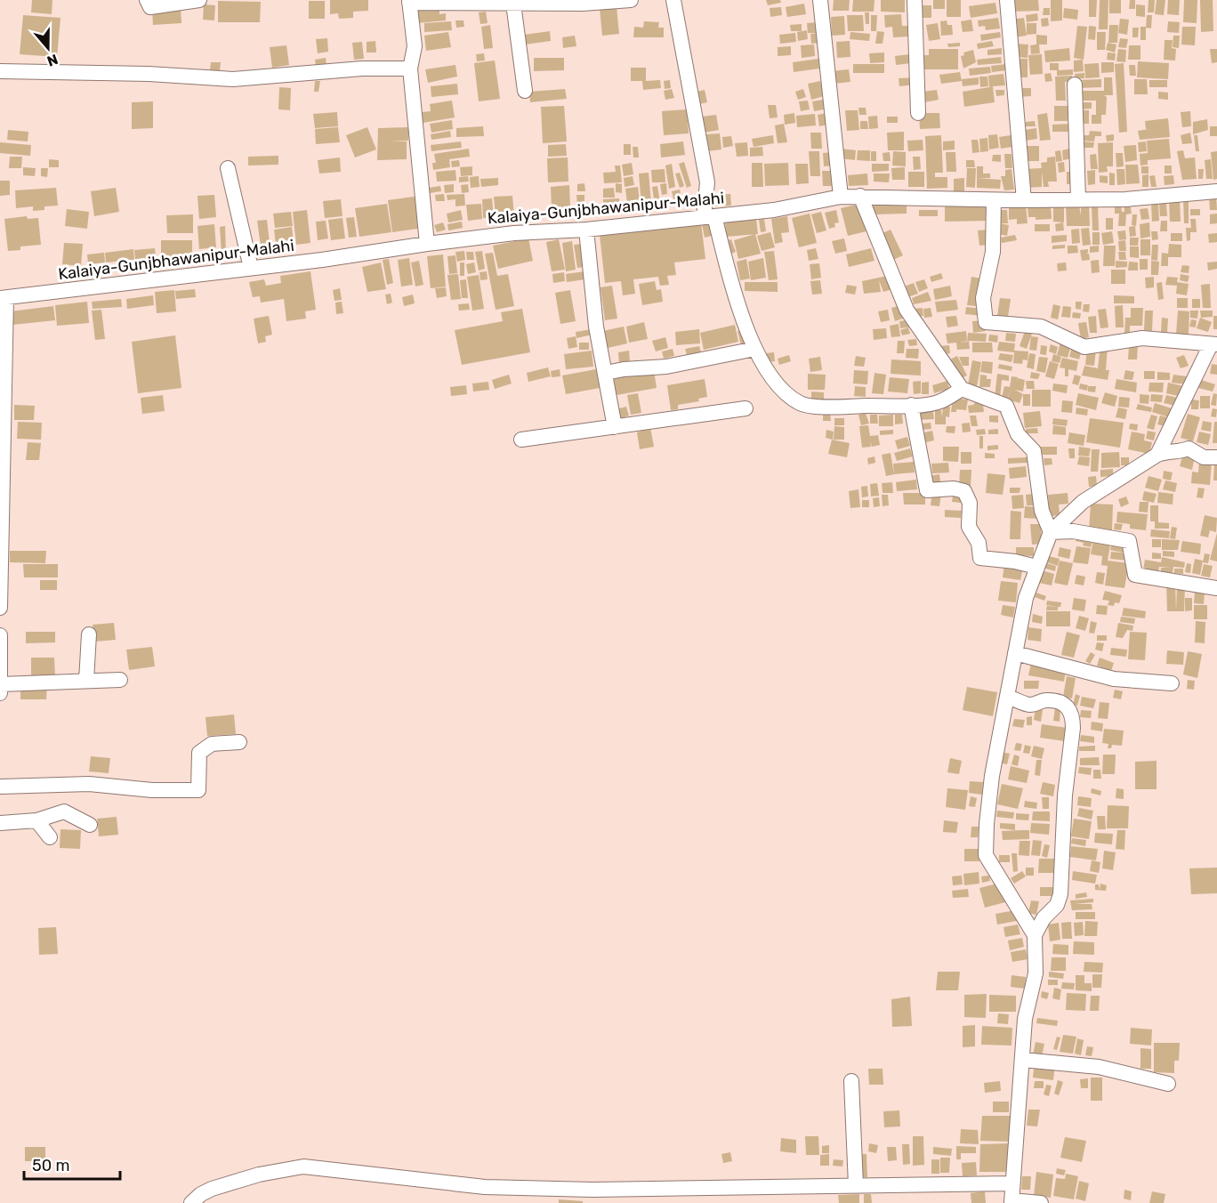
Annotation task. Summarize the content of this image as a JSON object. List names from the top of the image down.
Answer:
{
  "streets": {
    "street": ["Kalaiya-Gunjbhawanipur-Malahi"]
  },
  "scale_bar": "50 m",
  "north": "bottom"
}
